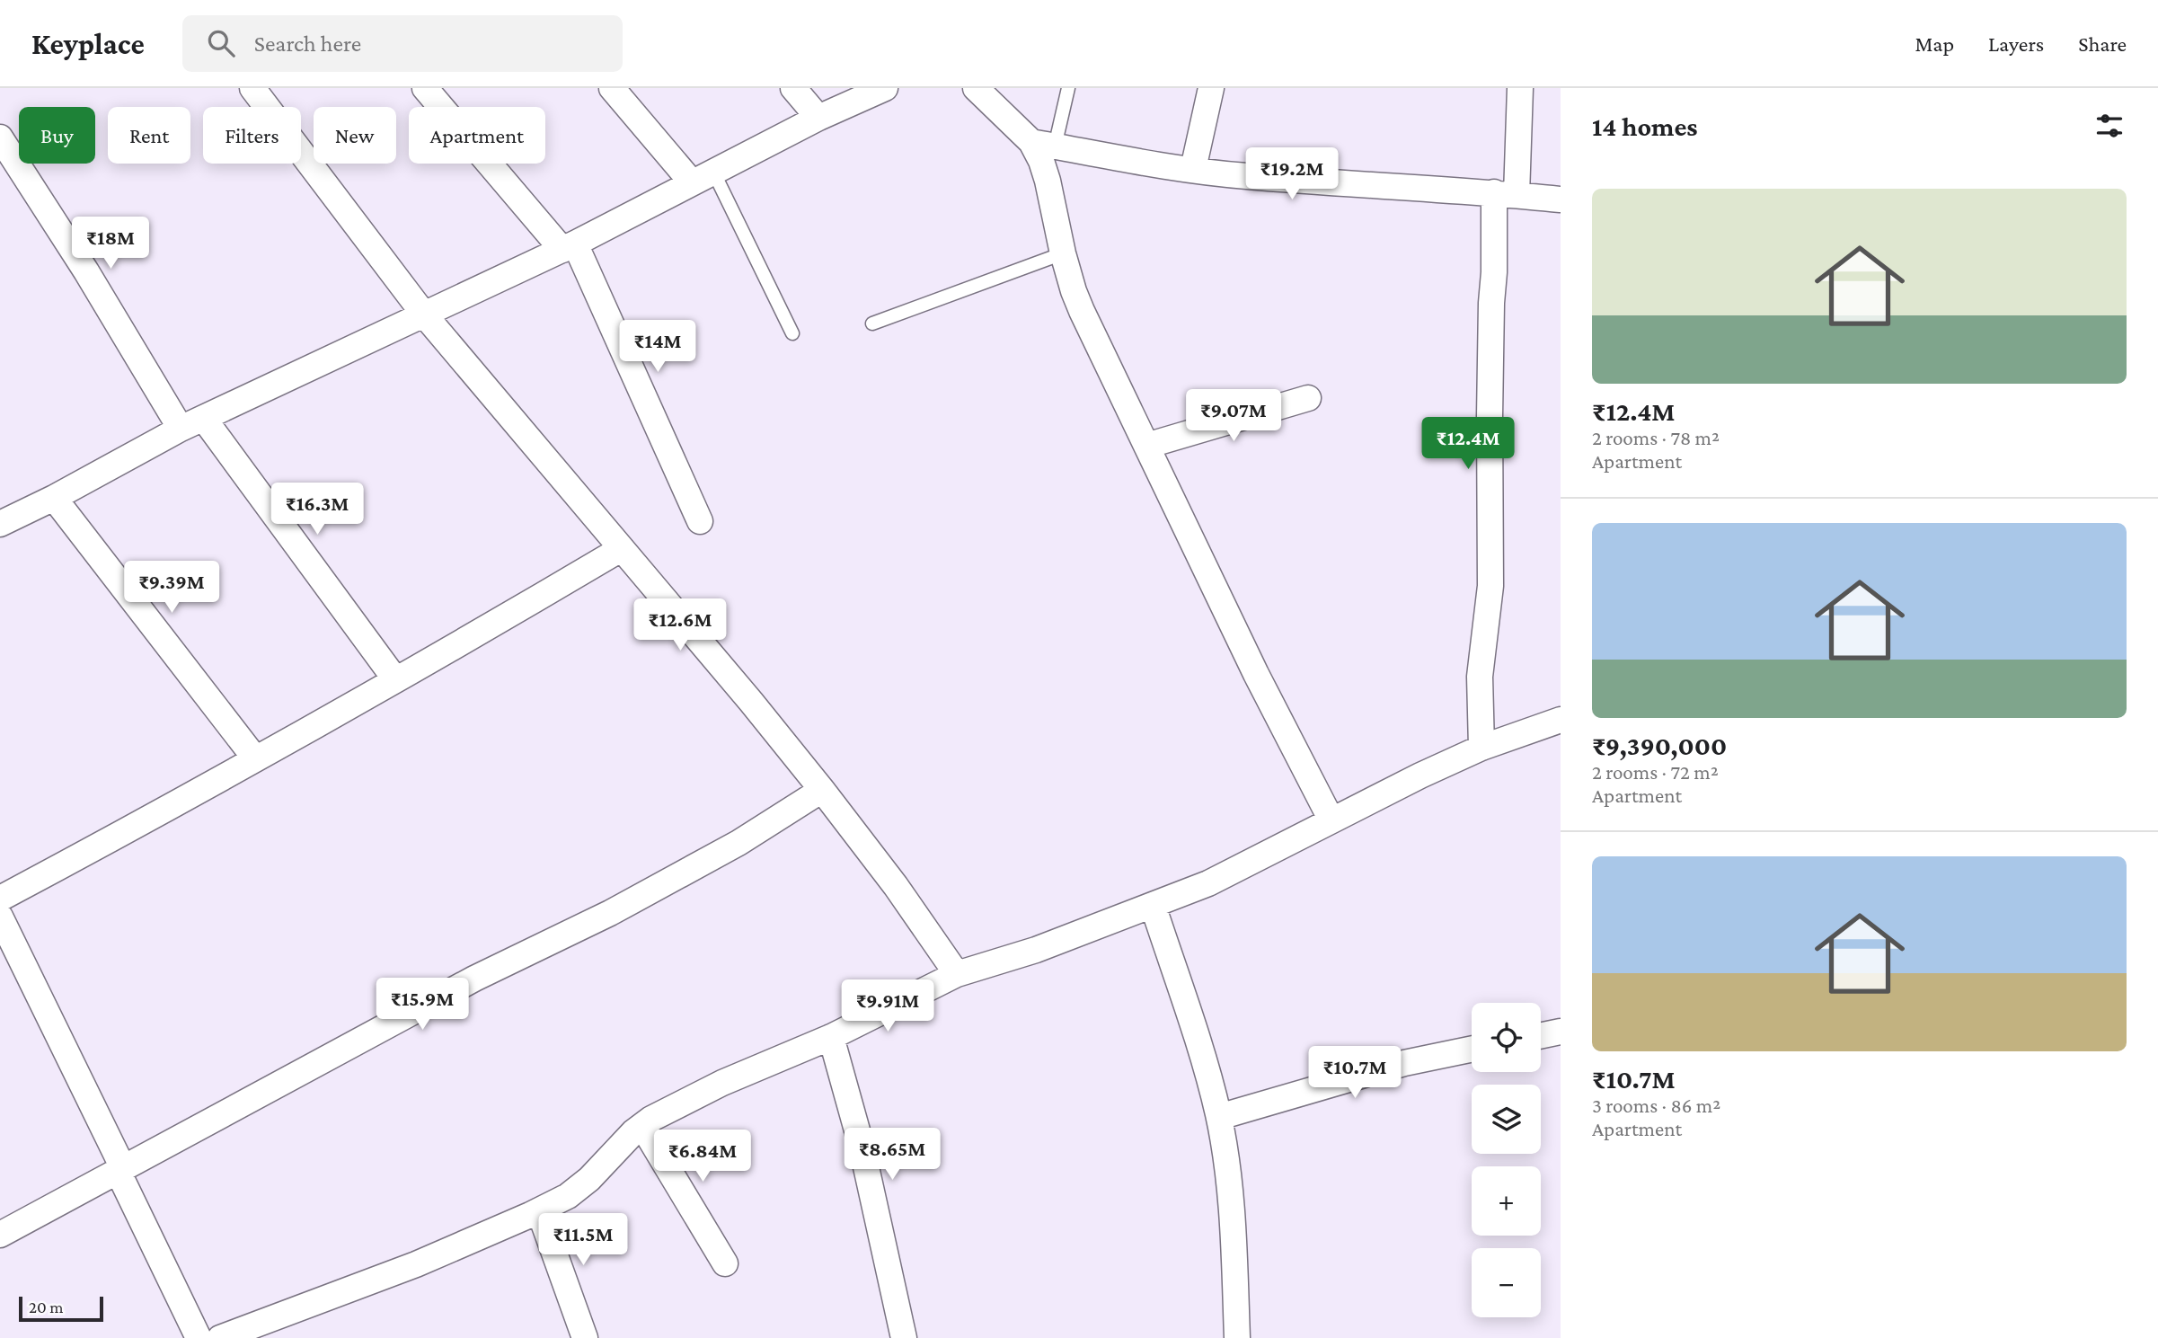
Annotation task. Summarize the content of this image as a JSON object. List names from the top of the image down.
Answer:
{
  "scale_bar": "20 m",
  "page": {
    "header": "Keyplace",
    "search": "Search here",
    "nav": ["Map", "Layers", "Share"],
    "heading": "14 homes",
    "chip": [
      "Buy",
      "Rent",
      "Filters",
      "New",
      "Apartment"
    ],
    "price": [
      "₹19.2M",
      "₹18M",
      "₹14M",
      "₹9.07M",
      "₹12.4M",
      "₹16.3M",
      "₹9.39M",
      "₹12.6M",
      "₹15.9M",
      "₹9.91M",
      "₹10.7M",
      "₹8.65M",
      "₹6.84M",
      "₹11.5M"
    ],
    "list": [
      {
        "name": "₹12.4M",
        "note": "2 rooms · 78 m² · Apartment"
      },
      {
        "name": "₹9,390,000",
        "note": "2 rooms · 72 m² · Apartment"
      },
      {
        "name": "₹10.7M",
        "note": "3 rooms · 86 m² · Apartment"
      }
    ],
    "map_buttons": ["+", "−"],
    "scale": "20 m"
  }
}
